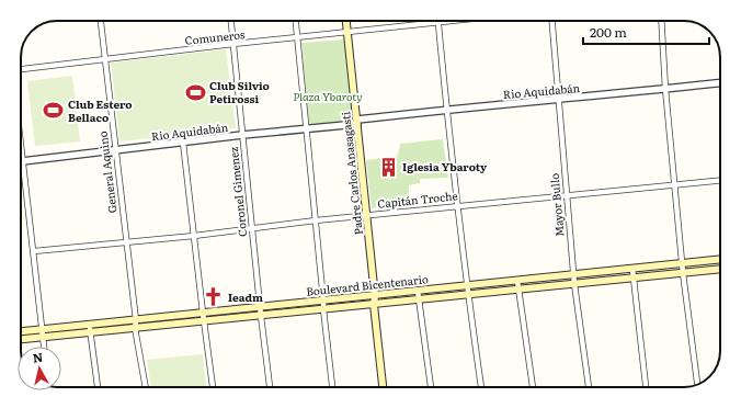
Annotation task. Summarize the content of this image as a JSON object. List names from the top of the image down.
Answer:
{
  "streets": {
    "main road": ["Padre Carlos Anasagasti", "Boulevard Bicentenario"],
    "street": [
      "Comuneros",
      "Rio Aquidabán",
      "General Aquino",
      "Coronel Gimenez",
      "Capitán Troche",
      "Mayor Bullo"
    ]
  },
  "crossings": [
    ["Comuneros", "General Aquino"],
    ["Comuneros", "Padre Carlos Anasagasti"],
    ["Comuneros", "Coronel Gimenez"],
    ["Rio Aquidabán", "General Aquino"],
    ["Rio Aquidabán", "Padre Carlos Anasagasti"],
    ["Rio Aquidabán", "Coronel Gimenez"],
    ["Rio Aquidabán", "Mayor Bullo"],
    ["General Aquino", "Capitán Troche"],
    ["General Aquino", "Boulevard Bicentenario"],
    ["Padre Carlos Anasagasti", "Capitán Troche"],
    ["Padre Carlos Anasagasti", "Boulevard Bicentenario"],
    ["Coronel Gimenez", "Capitán Troche"],
    ["Coronel Gimenez", "Boulevard Bicentenario"],
    ["Capitán Troche", "Mayor Bullo"],
    ["Mayor Bullo", "Boulevard Bicentenario"]
  ],
  "parks": ["Plaza Ybaroty"],
  "places": {
    "sports": ["Club Silvio Petirossi", "Club Estero Bellaco"],
    "building": ["Iglesia Ybaroty"],
    "church": ["Ieadm"]
  },
  "scale_bar": "200 m",
  "north": "top"
}
